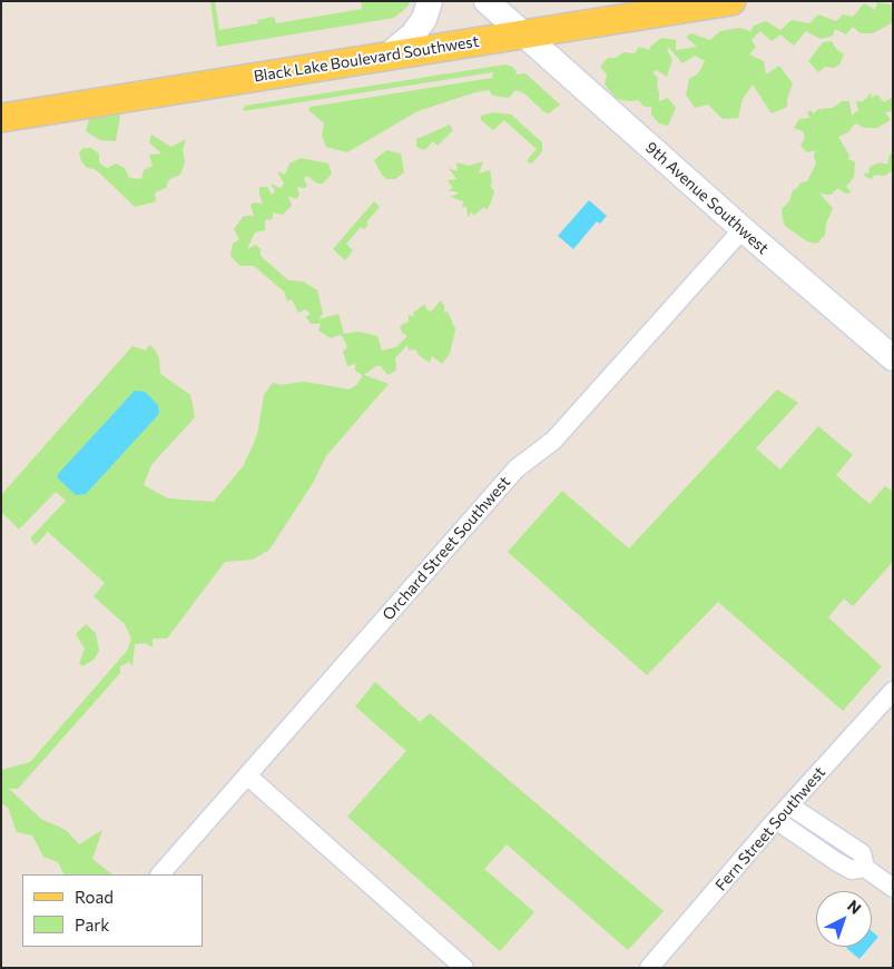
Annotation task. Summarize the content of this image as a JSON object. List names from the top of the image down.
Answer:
{
  "streets": {
    "main road": ["Black Lake Boulevard Southwest"],
    "street": ["9th Avenue Southwest", "Orchard Street Southwest", "Fern Street Southwest"]
  },
  "crossings": [
    ["Black Lake Boulevard Southwest", "9th Avenue Southwest"],
    ["9th Avenue Southwest", "Orchard Street Southwest"]
  ],
  "legend": ["Road", "Park"],
  "north": "top right"
}
